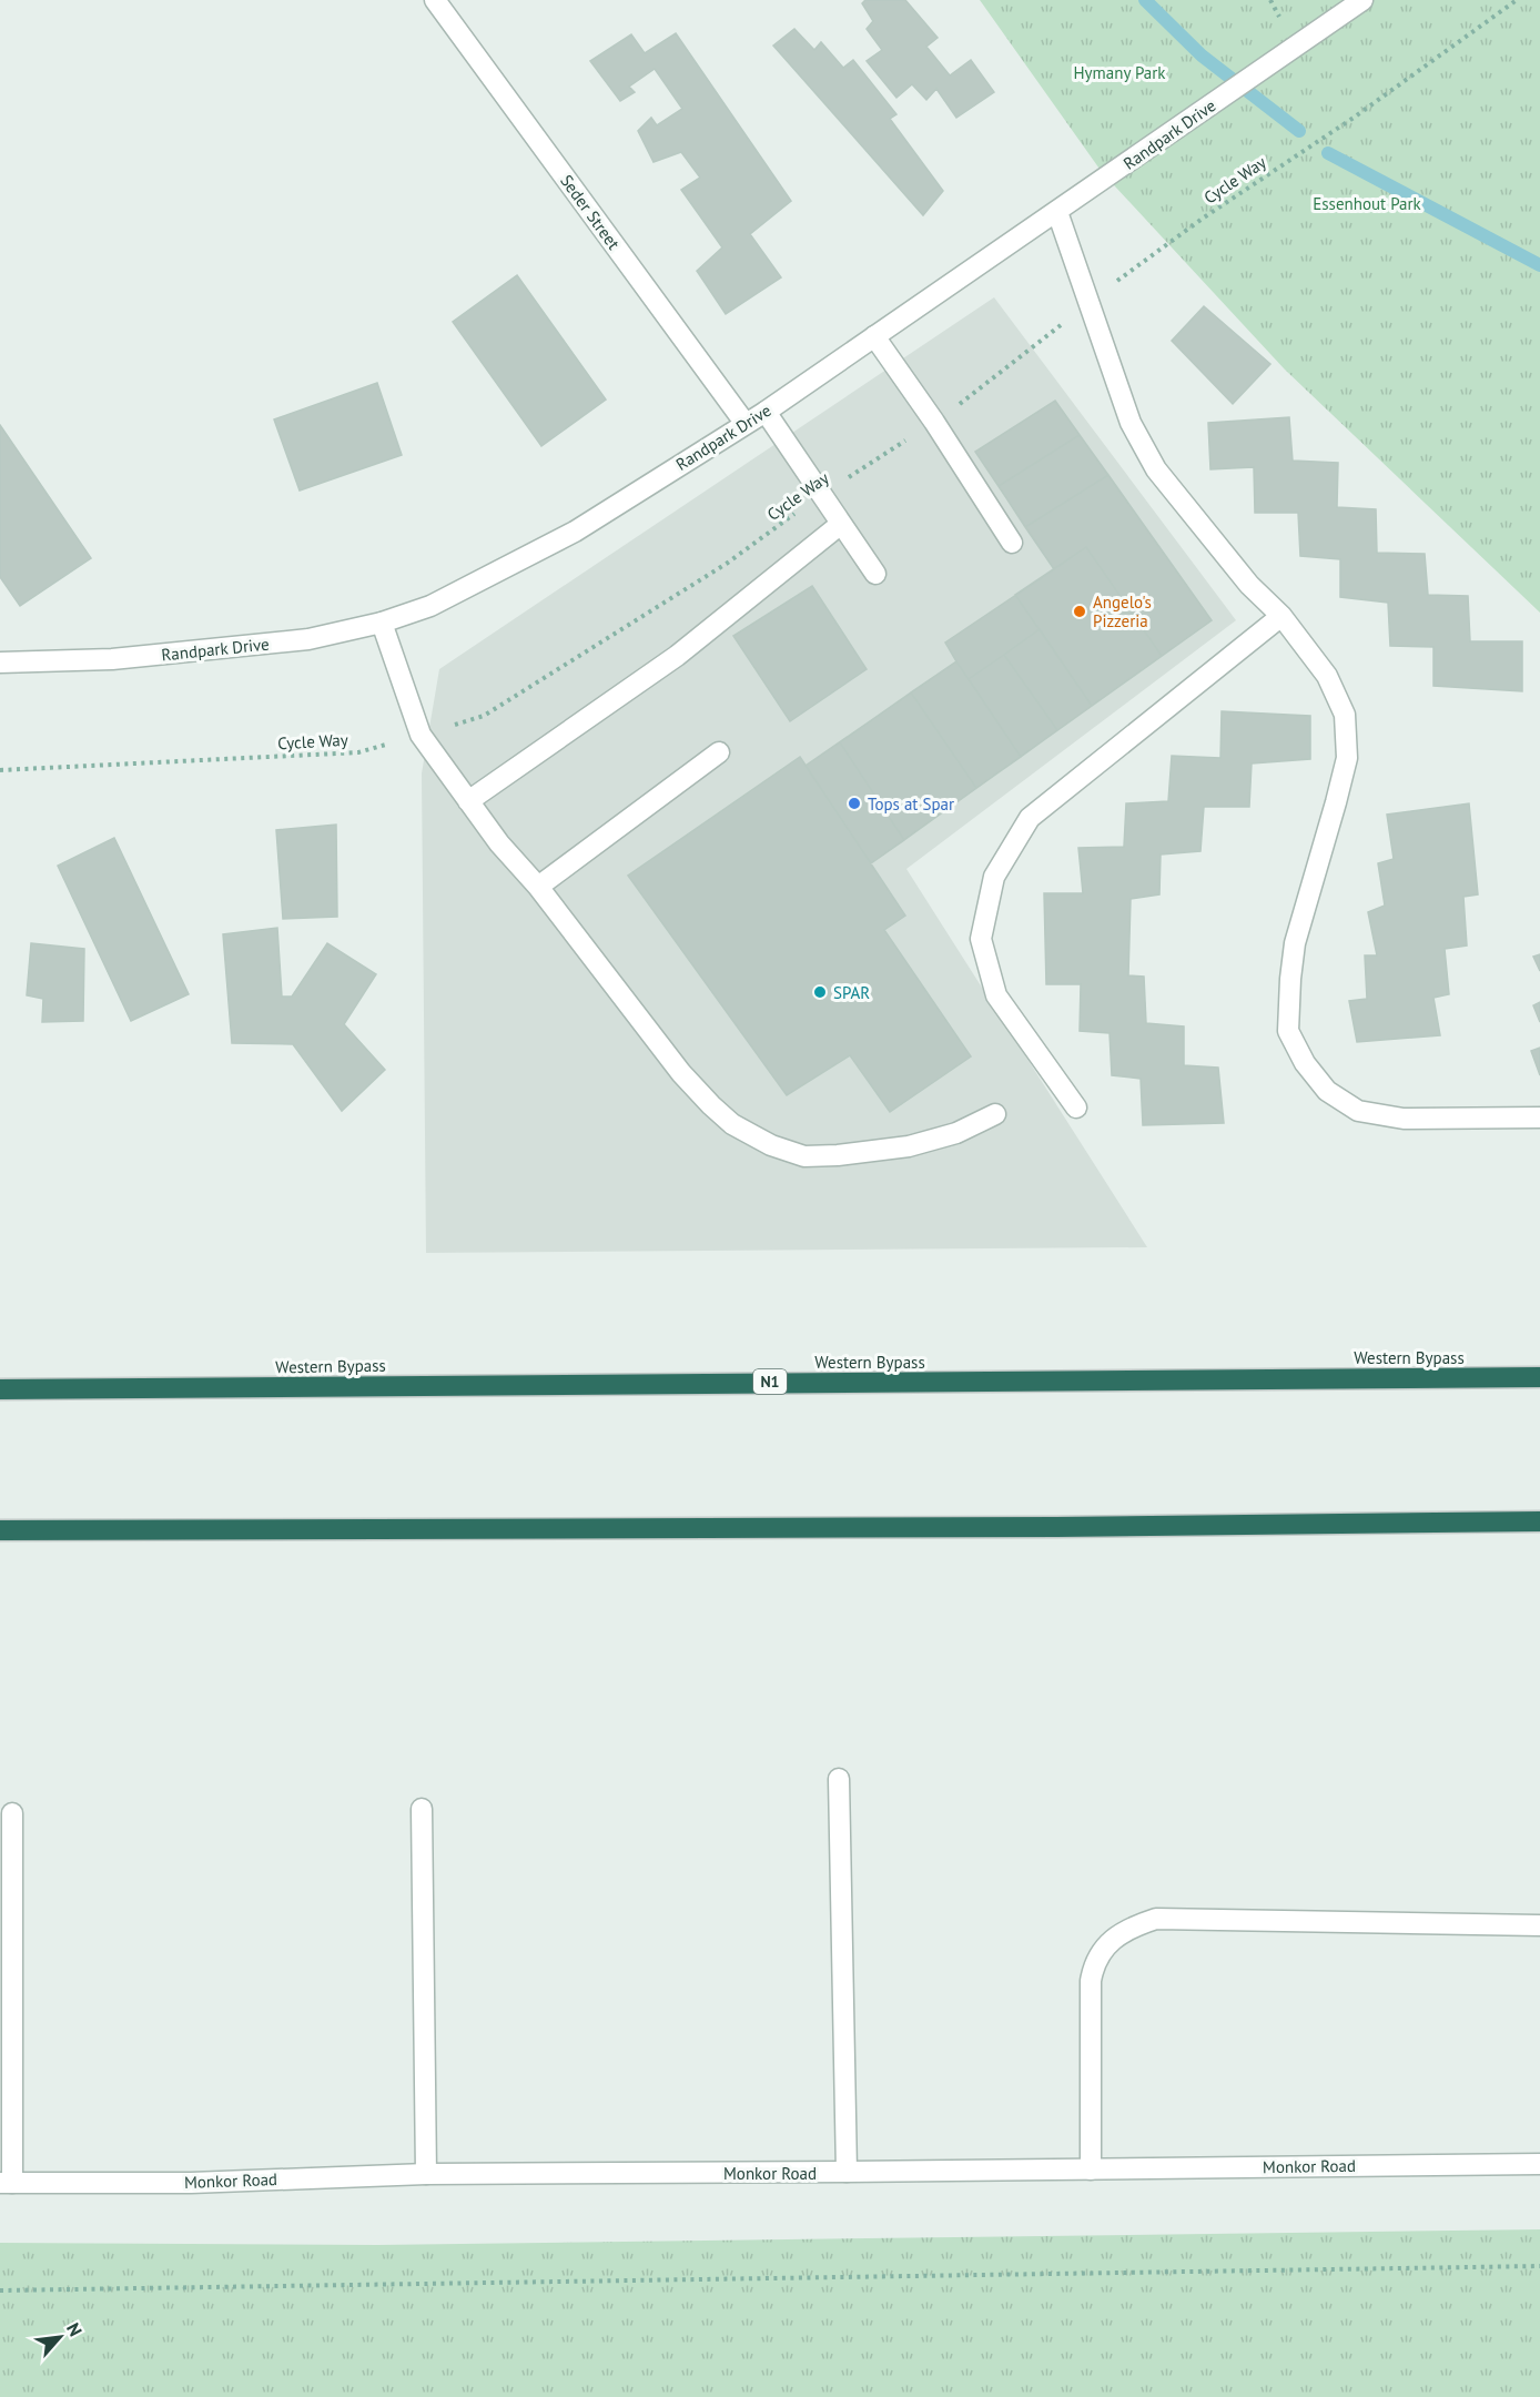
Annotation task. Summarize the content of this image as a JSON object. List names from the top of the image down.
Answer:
{
  "streets": {
    "highway": ["Western Bypass", "N1"],
    "street": ["Randpark Drive", "Seder Street", "Monkor Road"],
    "path": ["Cycle Way"]
  },
  "crossings": [
    ["Randpark Drive", "Seder Street"]
  ],
  "parks": ["Hymany Park", "Essenhout Park"],
  "places": ["Angelo's Pizzeria", "Tops at Spar", "SPAR"],
  "north": "top right"
}
